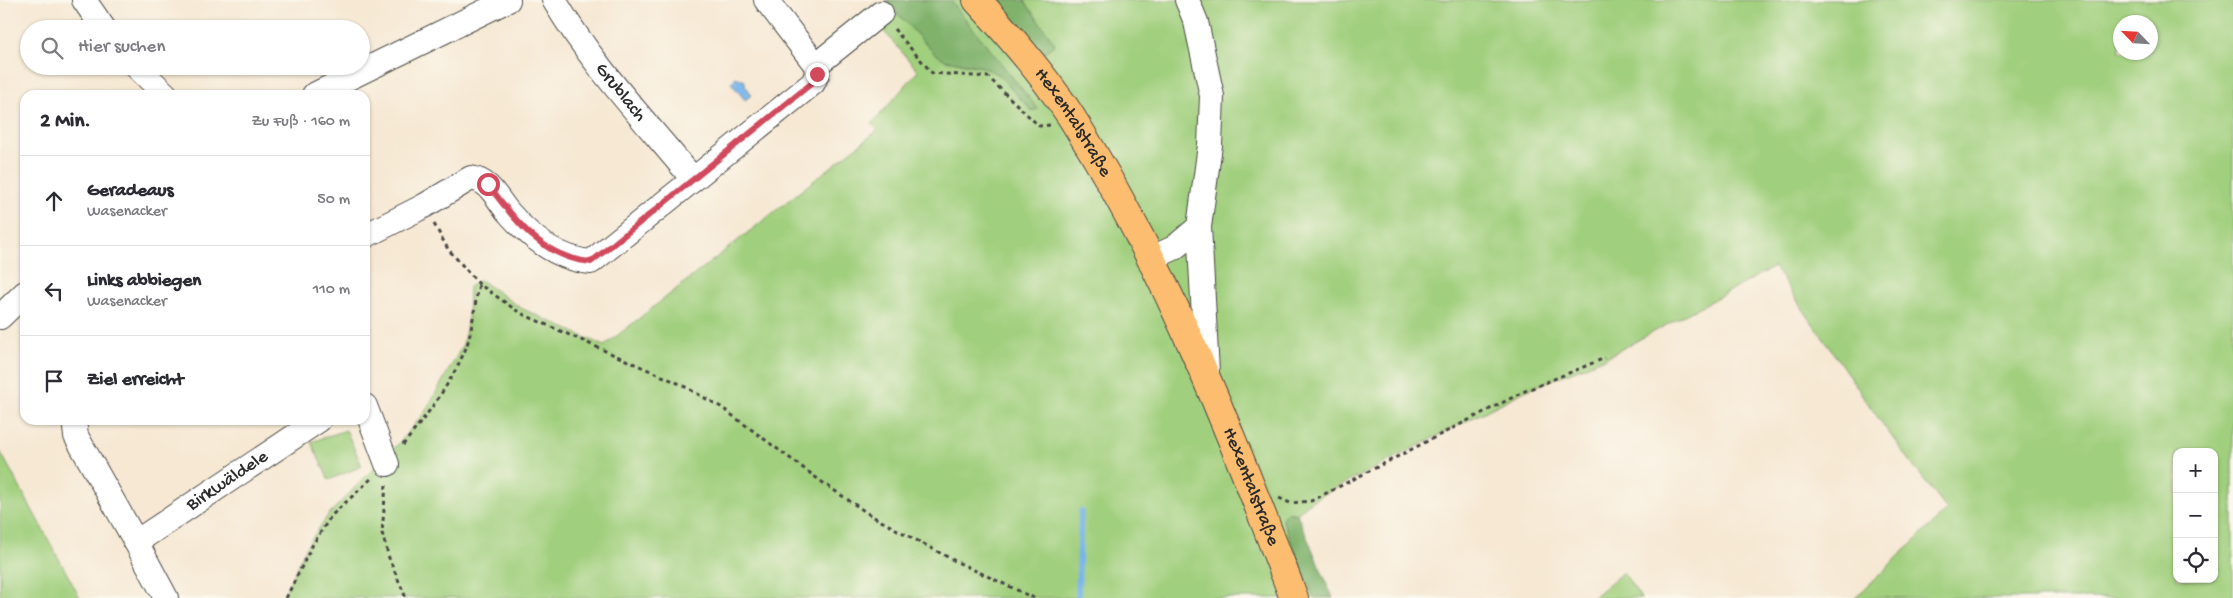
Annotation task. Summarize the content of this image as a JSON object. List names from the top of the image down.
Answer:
{
  "streets": {
    "main road": ["Hexentalstraße"],
    "street": ["Grublach", "Birkwäldele"]
  },
  "north": "top left",
  "page": {
    "search": "Hier suchen",
    "heading": ["2 Min.", "Zu Fuß · 160 m"],
    "list": [
      ["Geradeaus", "Wasenacker", "50 m"],
      ["Links abbiegen", "Wasenacker", "110 m"],
      "Ziel erreicht"
    ],
    "map_buttons": ["+", "−"]
  }
}
